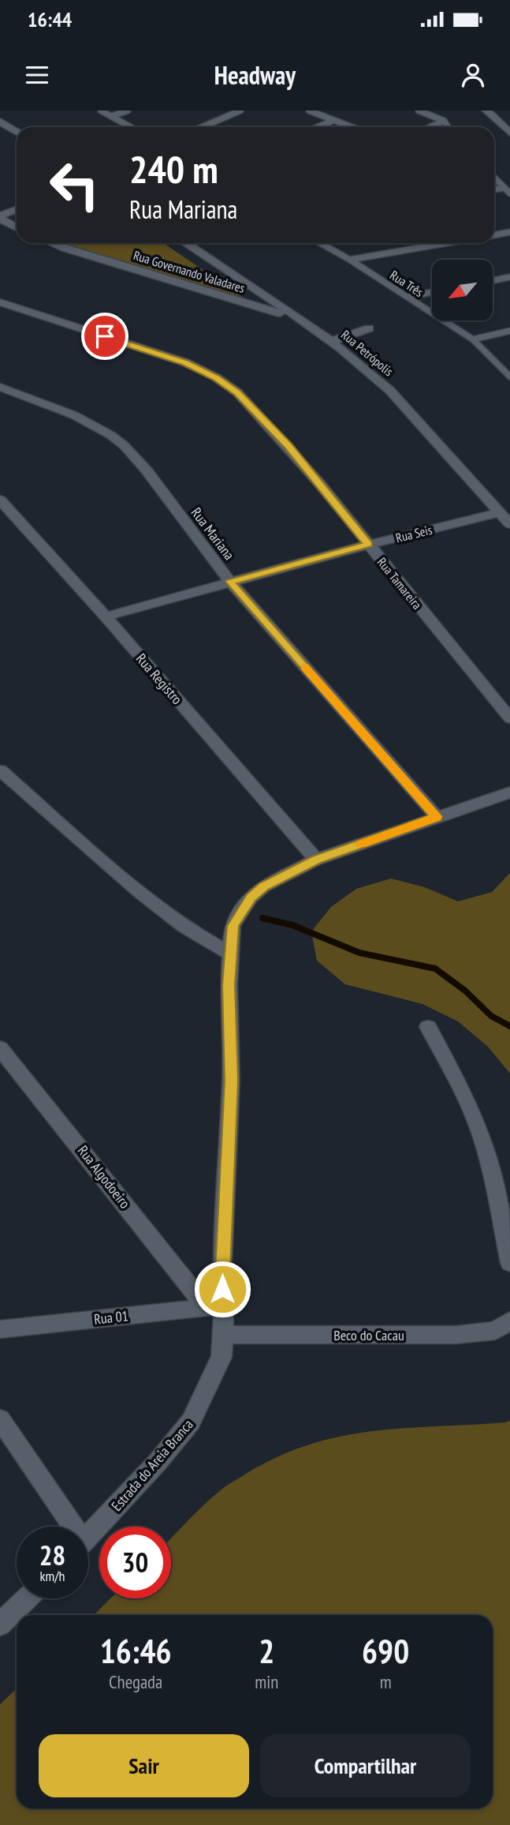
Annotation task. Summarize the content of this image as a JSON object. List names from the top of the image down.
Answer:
{
  "streets": {
    "street": [
      "Rua Governando Valadares",
      "Rua Petrópolis",
      "Rua Mariana",
      "Rua Seis",
      "Rua Tamareira",
      "Rua Registro",
      "Rua Algodoeiro",
      "Rua 01",
      "Beco do Cacau",
      "Estrada do Areia Branca"
    ],
    "lane": ["Rua Três"]
  },
  "crossings": [
    ["Rua Governando Valadares", "Rua Petrópolis"],
    ["Rua Petrópolis", "Rua Seis"],
    ["Rua Mariana", "Rua Seis"],
    ["Rua Mariana", "Estrada do Areia Branca"],
    ["Rua Seis", "Rua Tamareira"],
    ["Rua Seis", "Rua Registro"],
    ["Rua Registro", "Estrada do Areia Branca"],
    ["Rua Algodoeiro", "Rua 01"],
    ["Rua Algodoeiro", "Estrada do Areia Branca"],
    ["Rua 01", "Estrada do Areia Branca"],
    ["Beco do Cacau", "Estrada do Areia Branca"]
  ],
  "north": "bottom left",
  "page": {
    "status": "16:44",
    "header": "Headway",
    "turn": ["240 m", "Rua Mariana"],
    "speed": "28 km/h",
    "limit": "30",
    "eta": [
      "16:46",
      "Chegada",
      "2",
      "min",
      "690",
      "m"
    ],
    "buttons": ["Sair", "Compartilhar"]
  }
}
